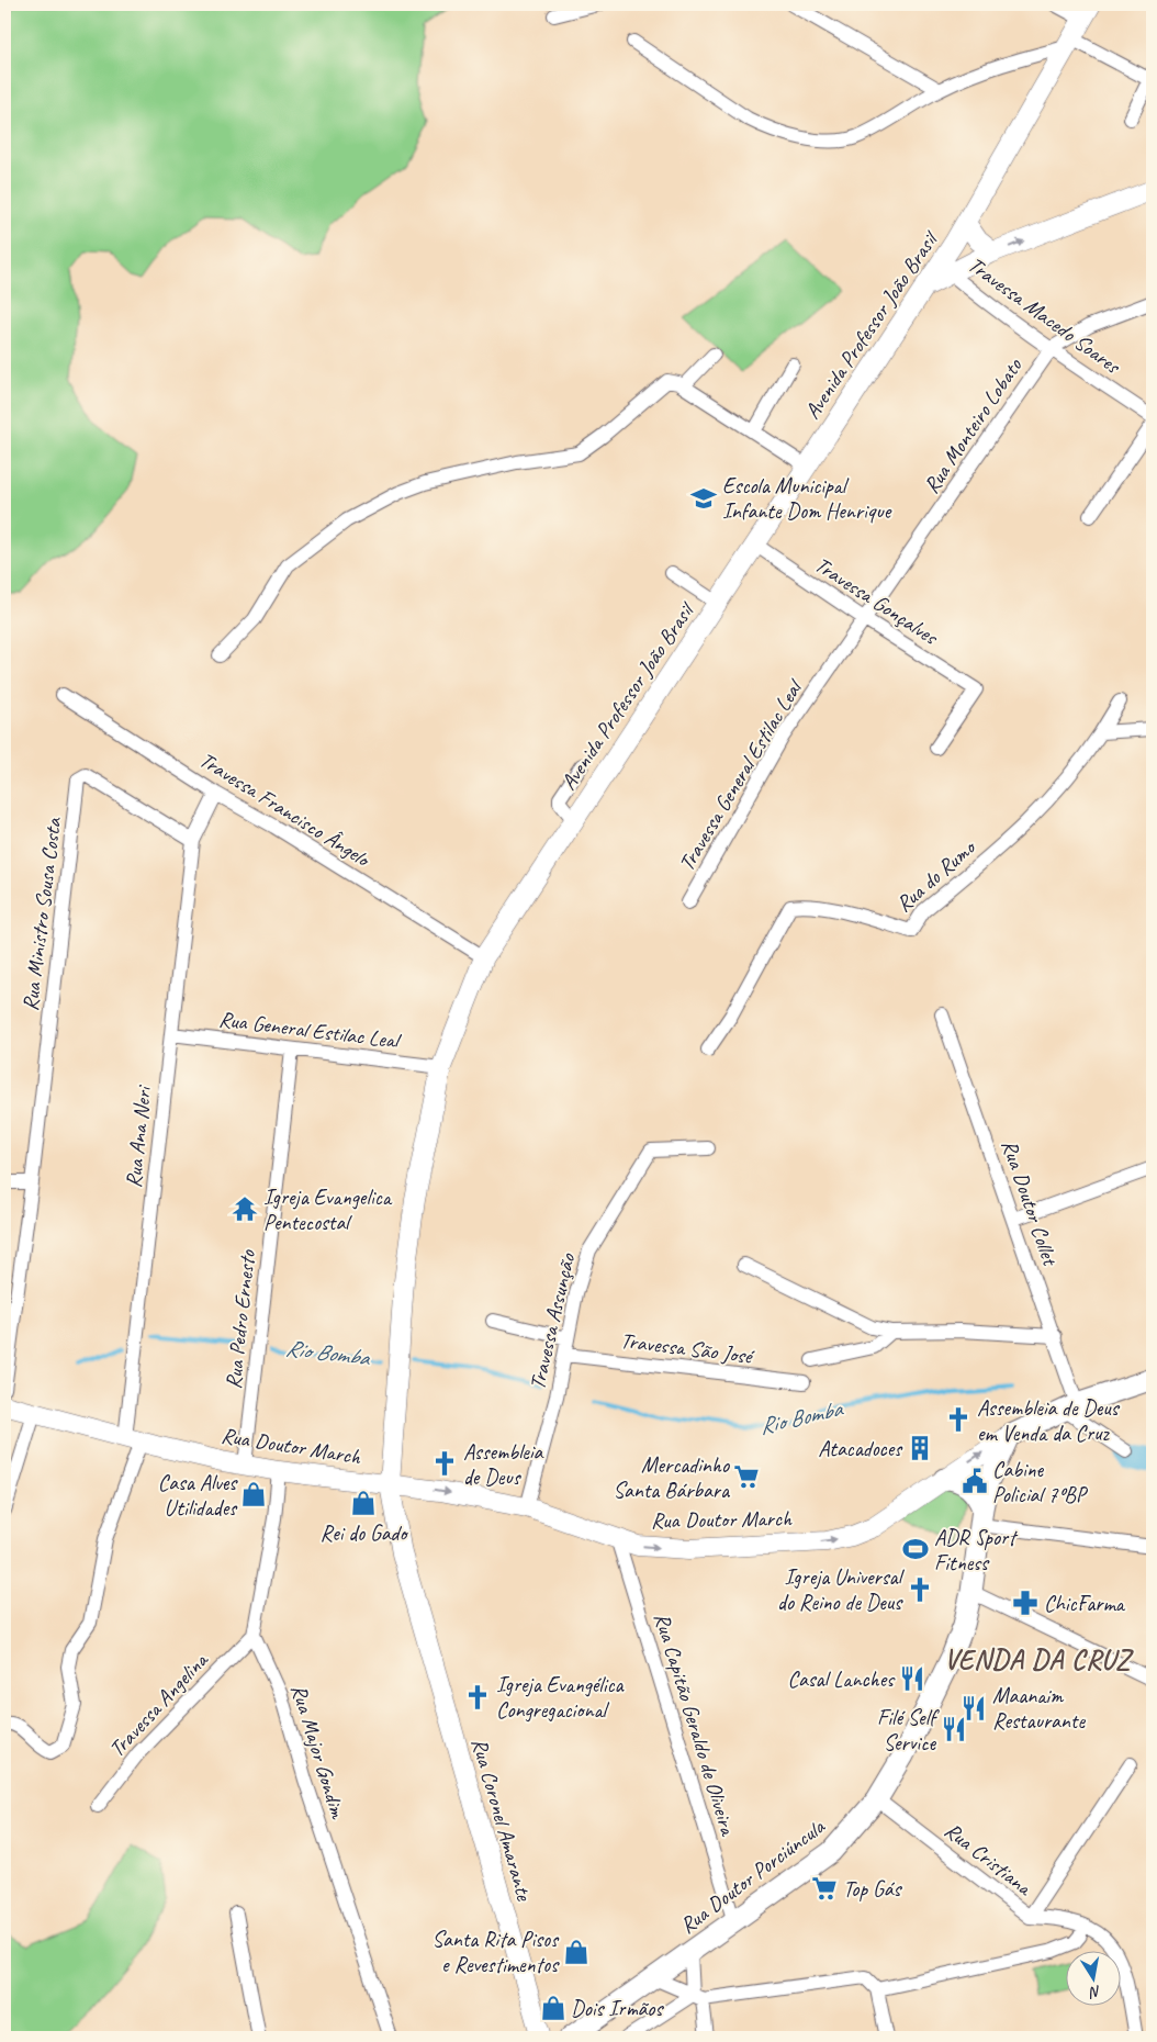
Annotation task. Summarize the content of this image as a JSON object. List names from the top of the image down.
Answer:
{
  "streets": {
    "main road": [
      "Avenida Professor João Brasil",
      "Rua Doutor March",
      "Rua Coronel Amarante",
      "Rua Doutor Porciúncula"
    ],
    "street": [
      "Travessa Macedo Soares",
      "Rua Monteiro Lobato",
      "Travessa Gonçalves",
      "Travessa General Estilac Leal",
      "Travessa Francisco Ângelo",
      "Rua do Rumo",
      "Rua Ministro Sousa Costa",
      "Rua General Estilac Leal",
      "Rua Ana Neri",
      "Rua Doutor Collet",
      "Rua Pedro Ernesto",
      "Travessa Assunção",
      "Travessa São José",
      "Travessa Angelina",
      "Rua Capitão Geraldo de Oliveira",
      "Rua Major Gondim",
      "Rua Cristiana"
    ]
  },
  "crossings": [
    ["Travessa Macedo Soares", "Avenida Professor João Brasil"],
    ["Travessa Macedo Soares", "Rua Monteiro Lobato"],
    ["Avenida Professor João Brasil", "Travessa Gonçalves"],
    ["Avenida Professor João Brasil", "Travessa Francisco Ângelo"],
    ["Avenida Professor João Brasil", "Rua General Estilac Leal"],
    ["Avenida Professor João Brasil", "Rua Doutor March"],
    ["Avenida Professor João Brasil", "Rua Coronel Amarante"],
    ["Rua Monteiro Lobato", "Travessa Gonçalves"],
    ["Rua Monteiro Lobato", "Travessa General Estilac Leal"],
    ["Travessa Gonçalves", "Travessa General Estilac Leal"],
    ["Travessa Francisco Ângelo", "Rua Ana Neri"],
    ["Rua Ministro Sousa Costa", "Rua Ana Neri"],
    ["Rua Ministro Sousa Costa", "Rua Doutor March"],
    ["Rua General Estilac Leal", "Rua Ana Neri"],
    ["Rua General Estilac Leal", "Rua Pedro Ernesto"],
    ["Rua Ana Neri", "Rua Doutor March"],
    ["Rua Doutor Collet", "Rua Doutor March"],
    ["Rua Pedro Ernesto", "Rua Doutor March"],
    ["Travessa Assunção", "Travessa São José"],
    ["Travessa Assunção", "Rua Doutor March"],
    ["Rua Doutor March", "Rua Capitão Geraldo de Oliveira"],
    ["Rua Doutor March", "Rua Coronel Amarante"],
    ["Rua Doutor March", "Rua Doutor Porciúncula"],
    ["Travessa Angelina", "Rua Major Gondim"],
    ["Rua Capitão Geraldo de Oliveira", "Rua Doutor Porciúncula"],
    ["Rua Cristiana", "Rua Doutor Porciúncula"]
  ],
  "one_way": ["Rua Doutor March"],
  "districts": ["VENDA DA CRUZ"],
  "water": ["Rio Bomba"],
  "places": {
    "school or university": ["Escola Municipal Infante Dom Henrique"],
    "temple": ["Igreja Evangelica Pentecostal"],
    "church": [
      "Assembleia de Deus em Venda da Cruz",
      "Assembleia de Deus",
      "Igreja Universal do Reino de Deus",
      "Igreja Evangélica Congregacional"
    ],
    "building": ["Atacadoces"],
    "supermarket": ["Mercadinho Santa Bárbara", "Top Gás"],
    "public building": ["Cabine Policial 7ºBP"],
    "shop": [
      "Casa Alves Utilidades",
      "Rei do Gado",
      "Santa Rita Pisos e Revestimentos",
      "Dois Irmãos"
    ],
    "sports": ["ADR Sport Fitness"],
    "pharmacy": ["ChicFarma"],
    "restaurant": ["Casal Lanches", "Maanaim Restaurante", "Filé Self Service"]
  },
  "north": "bottom"
}
